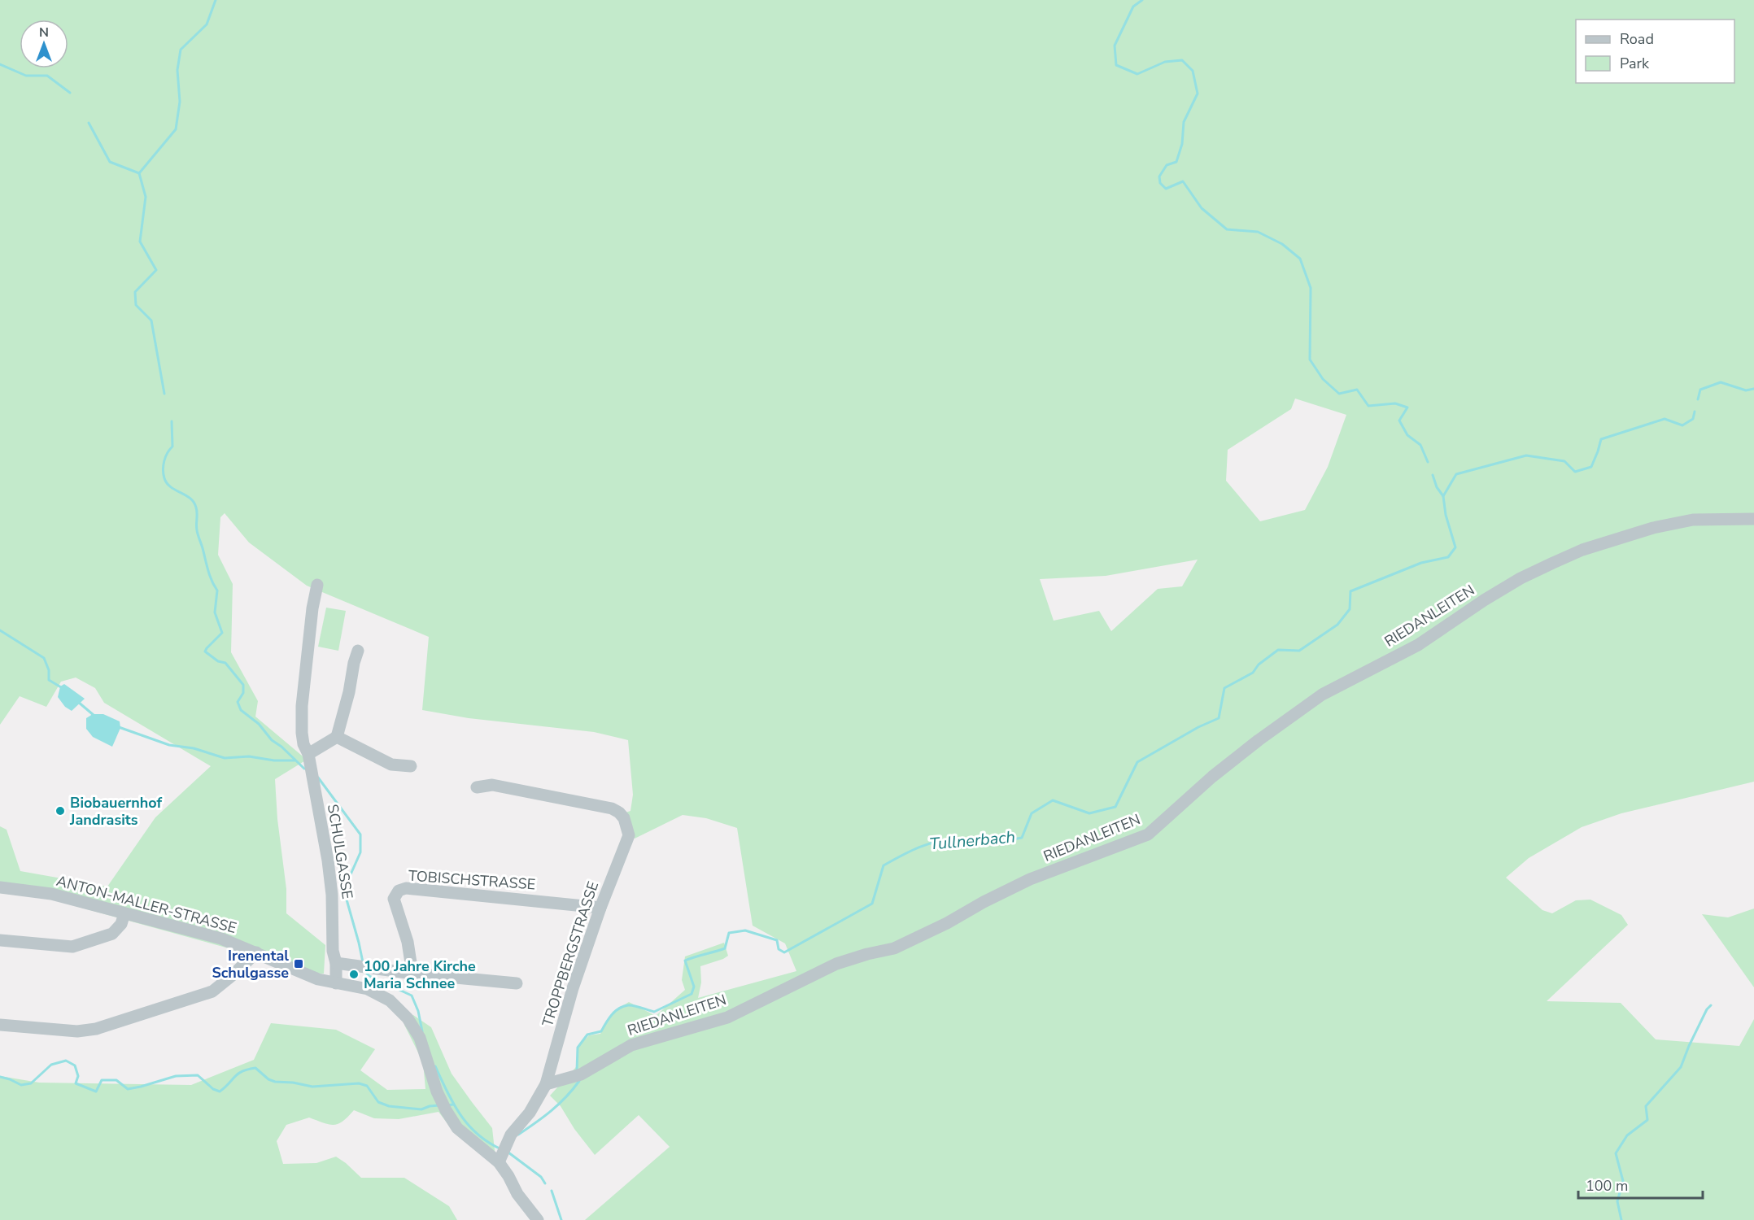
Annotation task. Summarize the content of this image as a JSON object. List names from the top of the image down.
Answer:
{
  "streets": {
    "street": [
      "RIEDANLEITEN",
      "SCHULGASSE",
      "TOBISCHSTRASSE",
      "ANTON-MALLER-STRASSE",
      "TROPPBERGSTRASSE"
    ]
  },
  "crossings": [
    ["RIEDANLEITEN", "TROPPBERGSTRASSE"],
    ["SCHULGASSE", "ANTON-MALLER-STRASSE"],
    ["TOBISCHSTRASSE", "TROPPBERGSTRASSE"]
  ],
  "water": ["Tullnerbach"],
  "places": {
    "other": ["Biobauernhof Jandrasits", "100 Jahre Kirche Maria Schnee"],
    "transit": ["Irenental Schulgasse"]
  },
  "legend": ["Road", "Park"],
  "scale_bar": "100 m",
  "north": "top"
}
